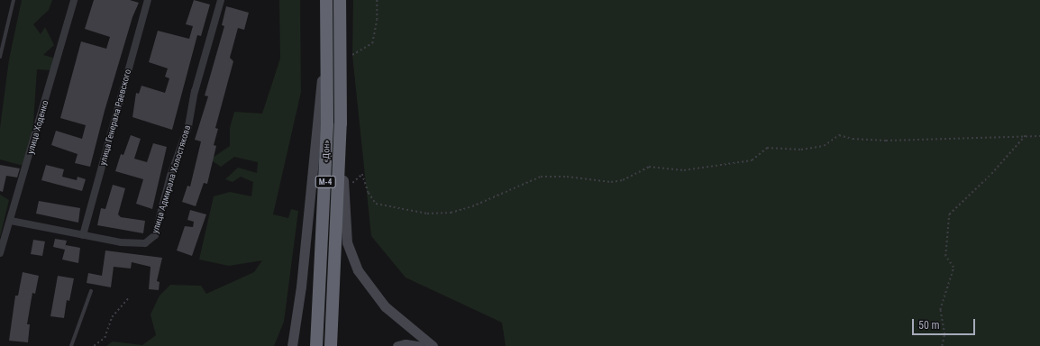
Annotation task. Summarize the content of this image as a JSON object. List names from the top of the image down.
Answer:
{
  "streets": {
    "highway": ["«Дон»", "М-4"],
    "street": ["улица Генерала Раевского", "улица Ходенко", "улица Адмирала Холостякова"]
  },
  "crossings": [
    ["улица Генерала Раевского", "улица Адмирала Холостякова"],
    ["улица Ходенко", "улица Адмирала Холостякова"]
  ],
  "scale_bar": "50 m"
}
